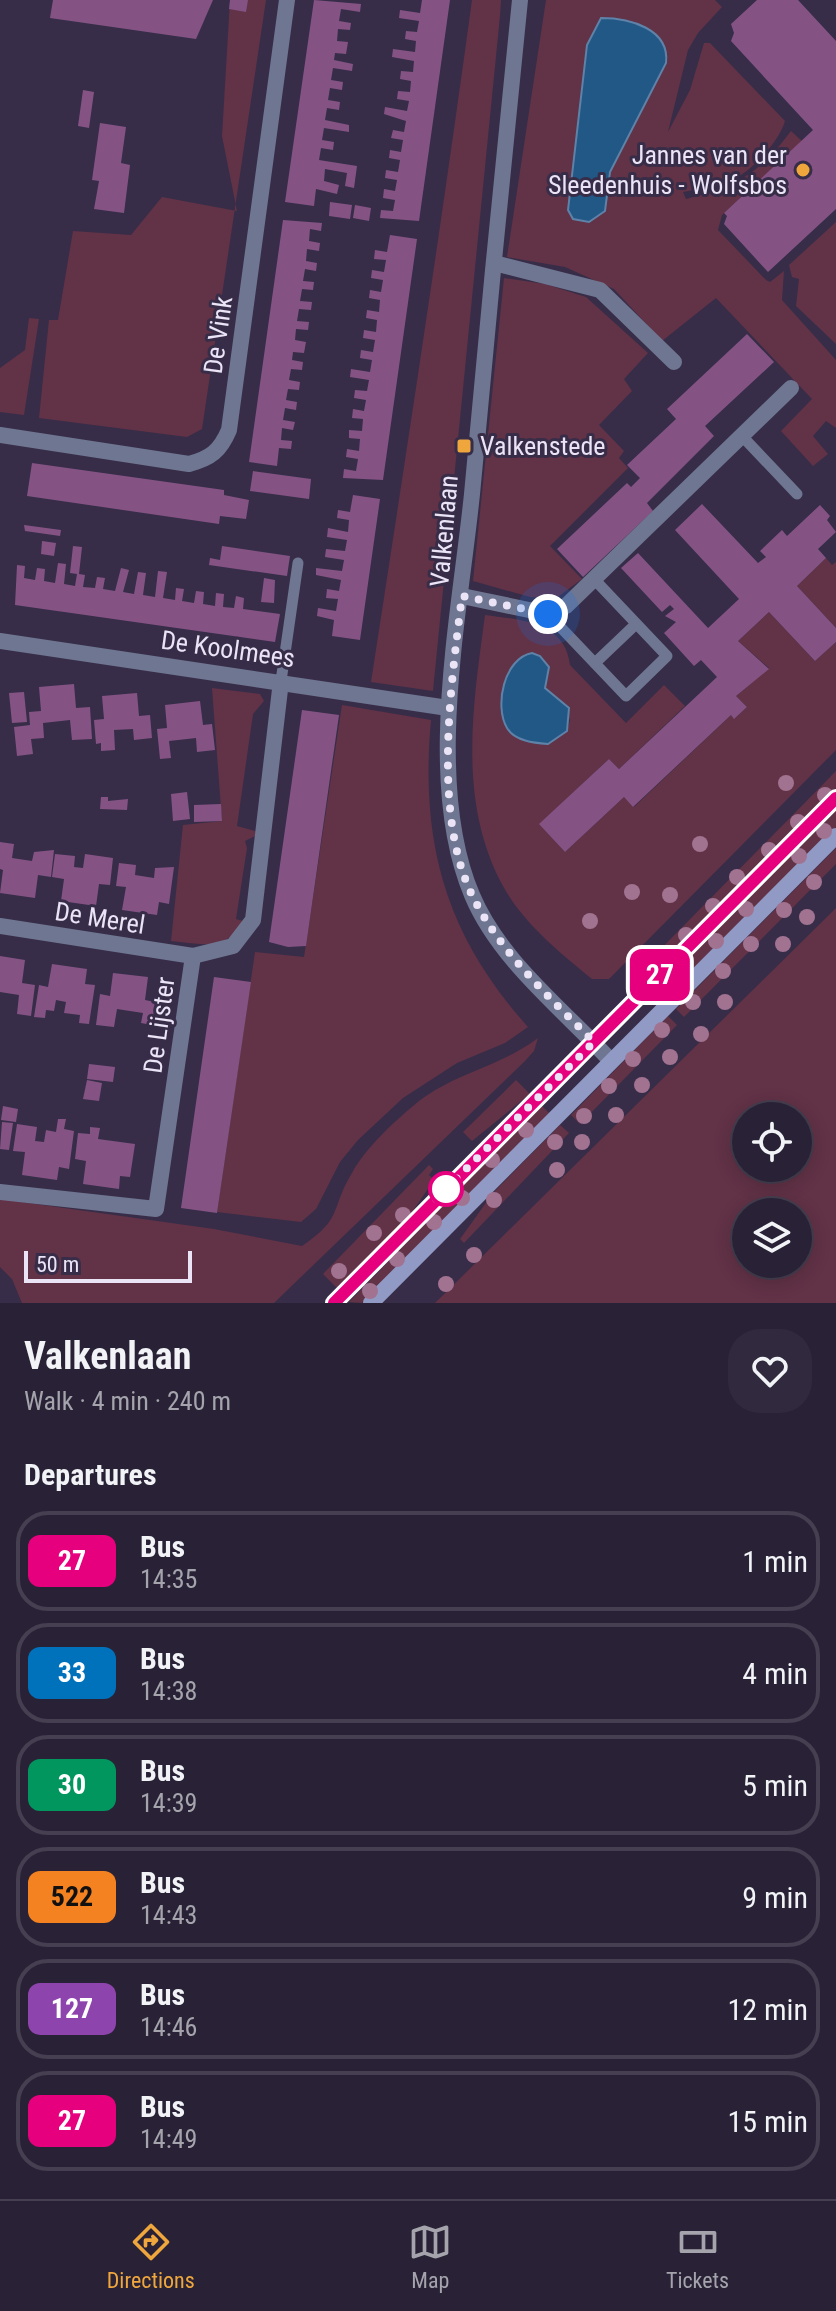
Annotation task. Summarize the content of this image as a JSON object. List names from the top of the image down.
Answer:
{
  "streets": {
    "street": [
      "De Vink",
      "Valkenlaan",
      "De Koolmees",
      "De Merel",
      "De Lijster"
    ]
  },
  "crossings": [
    ["Valkenlaan", "De Koolmees"],
    ["De Koolmees", "De Lijster"],
    ["De Merel", "De Lijster"]
  ],
  "places": {
    "other": ["Jannes van der Sleedenhuis - Wolfsbos"],
    "transit": ["Valkenstede"]
  },
  "lines": ["bus line 27"],
  "scale_bar": "50 m",
  "page": {
    "on_map": "27",
    "scale": "50 m",
    "heading": [
      ["Valkenlaan", "Walk · 4 min · 240 m"],
      "Departures"
    ],
    "list": [
      {
        "mark": "27",
        "name": "Bus",
        "note": "14:35",
        "value": "1 min"
      },
      {
        "mark": "33",
        "name": "Bus",
        "note": "14:38",
        "value": "4 min"
      },
      {
        "mark": "30",
        "name": "Bus",
        "note": "14:39",
        "value": "5 min"
      },
      {
        "mark": "522",
        "name": "Bus",
        "note": "14:43",
        "value": "9 min"
      },
      {
        "mark": "127",
        "name": "Bus",
        "note": "14:46",
        "value": "12 min"
      },
      {
        "mark": "27",
        "name": "Bus",
        "note": "14:49",
        "value": "15 min"
      }
    ],
    "tabs": ["Directions", "Map", "Tickets"]
  }
}
